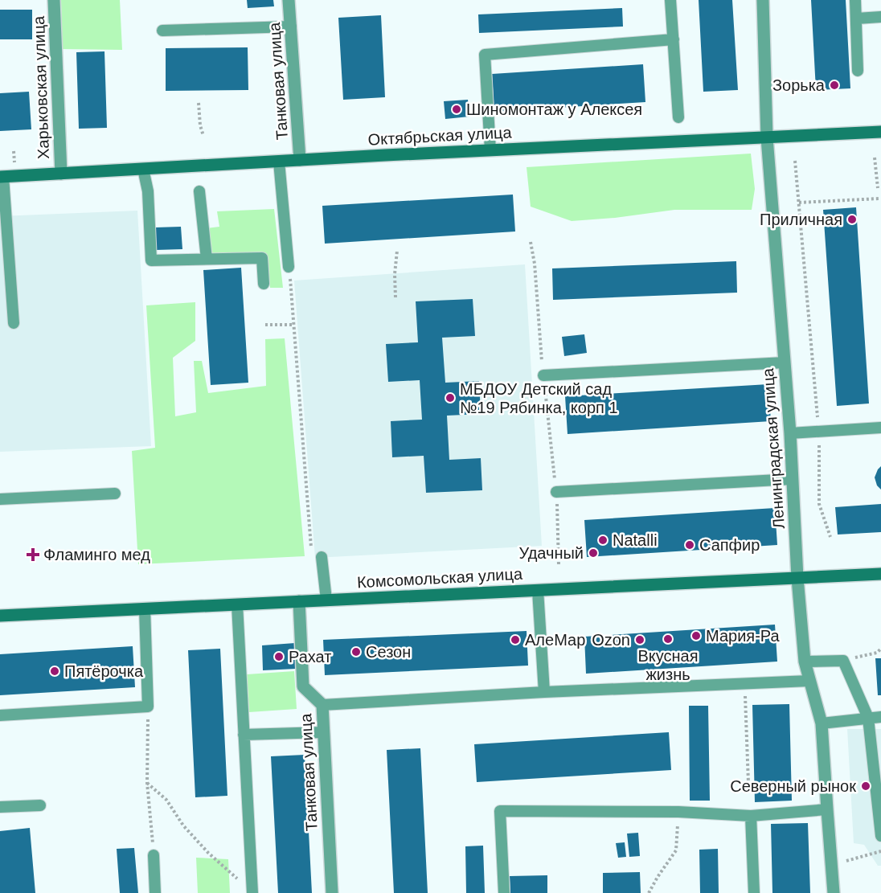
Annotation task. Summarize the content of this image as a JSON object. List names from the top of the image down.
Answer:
{
  "streets": {
    "main road": ["Октябрьская улица", "Комсомольская улица"],
    "street": ["Танковая улица", "Харьковская улица", "Ленинградская улица"]
  },
  "crossings": [
    ["Танковая улица", "Октябрьская улица"],
    ["Танковая улица", "Комсомольская улица"],
    ["Харьковская улица", "Октябрьская улица"],
    ["Октябрьская улица", "Ленинградская улица"],
    ["Ленинградская улица", "Комсомольская улица"]
  ],
  "places": {
    "other": [
      "Зорька",
      "Шиномонтаж у Алексея",
      "Приличная",
      "МБДОУ Детский сад №19 Рябинка, корп 1",
      "Natalli",
      "Сапфир",
      "Удачный",
      "Мария-Ра",
      "Вкусная жизнь",
      "АлеМар",
      "Ozon",
      "Сезон",
      "Рахат",
      "Пятёрочка",
      "Северный рынок"
    ],
    "health": ["Фламинго мед"]
  }
}
